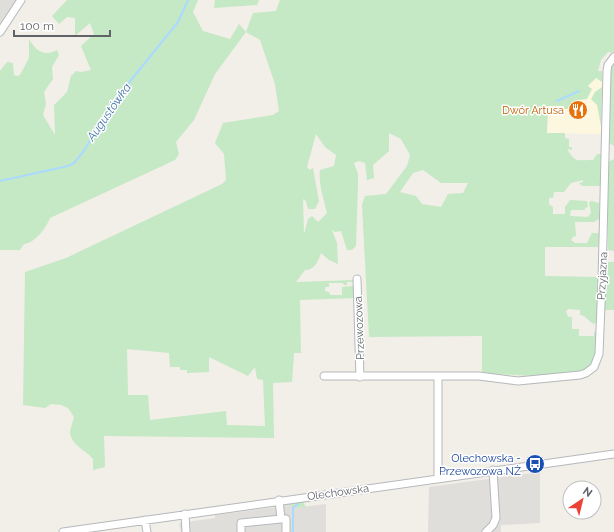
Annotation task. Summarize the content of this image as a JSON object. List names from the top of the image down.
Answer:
{
  "streets": {
    "street": ["Przyjazna", "Przewozowa", "Olechowska"]
  },
  "water": ["Augustówka"],
  "places": {
    "restaurant": ["Dwór Artusa"],
    "bus stop": ["Olechowska - Przewozowa NŻ"]
  },
  "scale_bar": "100 m",
  "north": "top right"
}
